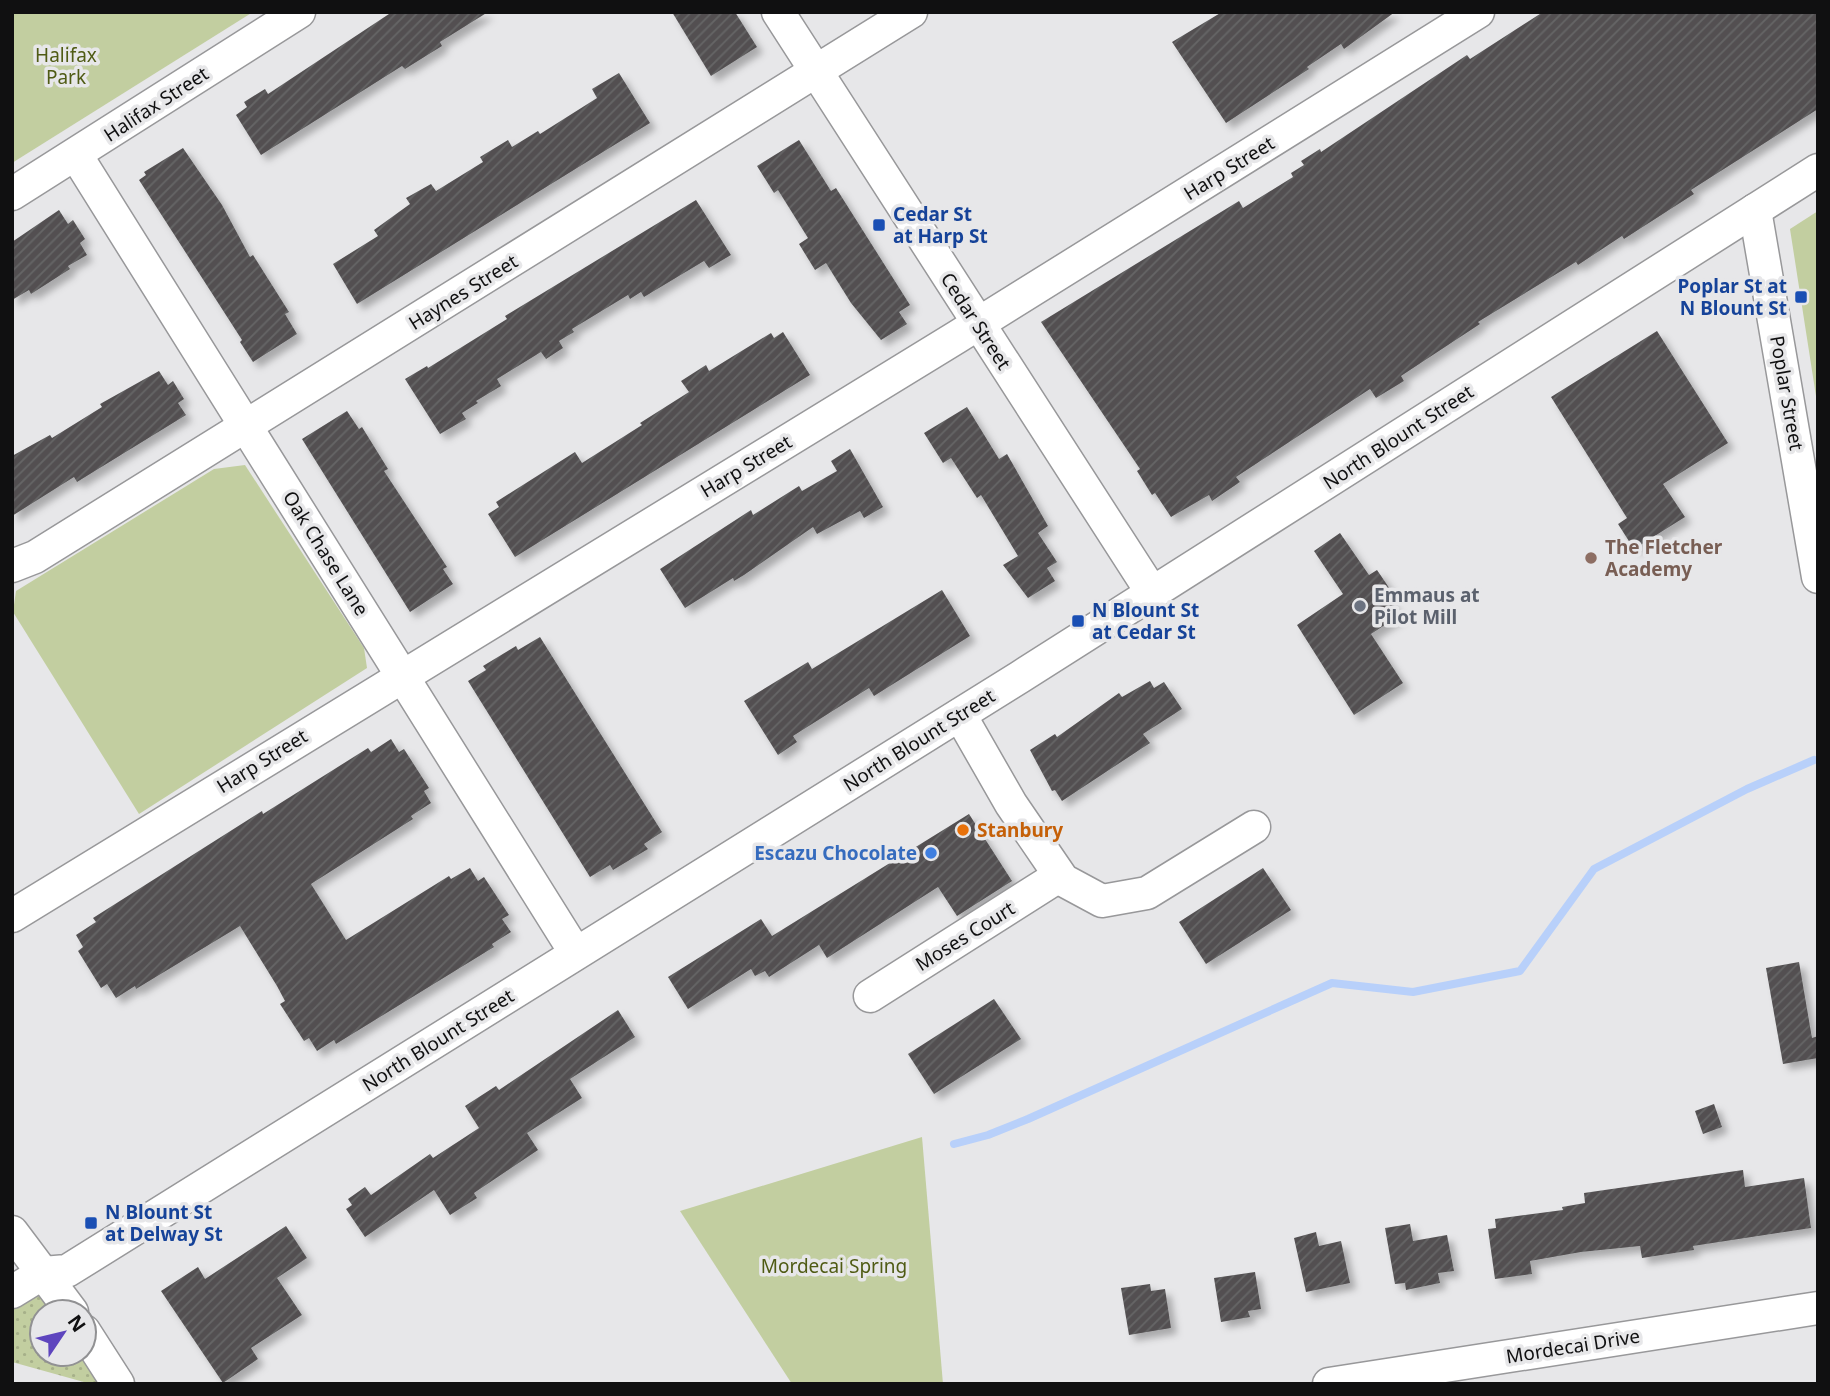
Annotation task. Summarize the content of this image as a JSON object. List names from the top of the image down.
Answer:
{
  "streets": {
    "street": [
      "Halifax Street",
      "Harp Street",
      "Haynes Street",
      "Cedar Street",
      "Poplar Street",
      "North Blount Street",
      "Oak Chase Lane",
      "Moses Court",
      "Mordecai Drive"
    ]
  },
  "crossings": [
    ["Halifax Street", "Oak Chase Lane"],
    ["Harp Street", "Cedar Street"],
    ["Harp Street", "Oak Chase Lane"],
    ["Haynes Street", "Cedar Street"],
    ["Haynes Street", "Oak Chase Lane"],
    ["Cedar Street", "North Blount Street"],
    ["Poplar Street", "North Blount Street"],
    ["North Blount Street", "Oak Chase Lane"]
  ],
  "parks": ["Halifax Park", "Mordecai Spring"],
  "places": {
    "transit": [
      "Cedar St at Harp St",
      "Poplar St at N Blount St",
      "N Blount St at Cedar St",
      "N Blount St at Delway St"
    ],
    "other": [
      "The Fletcher Academy",
      "Emmaus at Pilot Mill",
      "Stanbury",
      "Escazu Chocolate"
    ]
  },
  "north": "top right"
}
